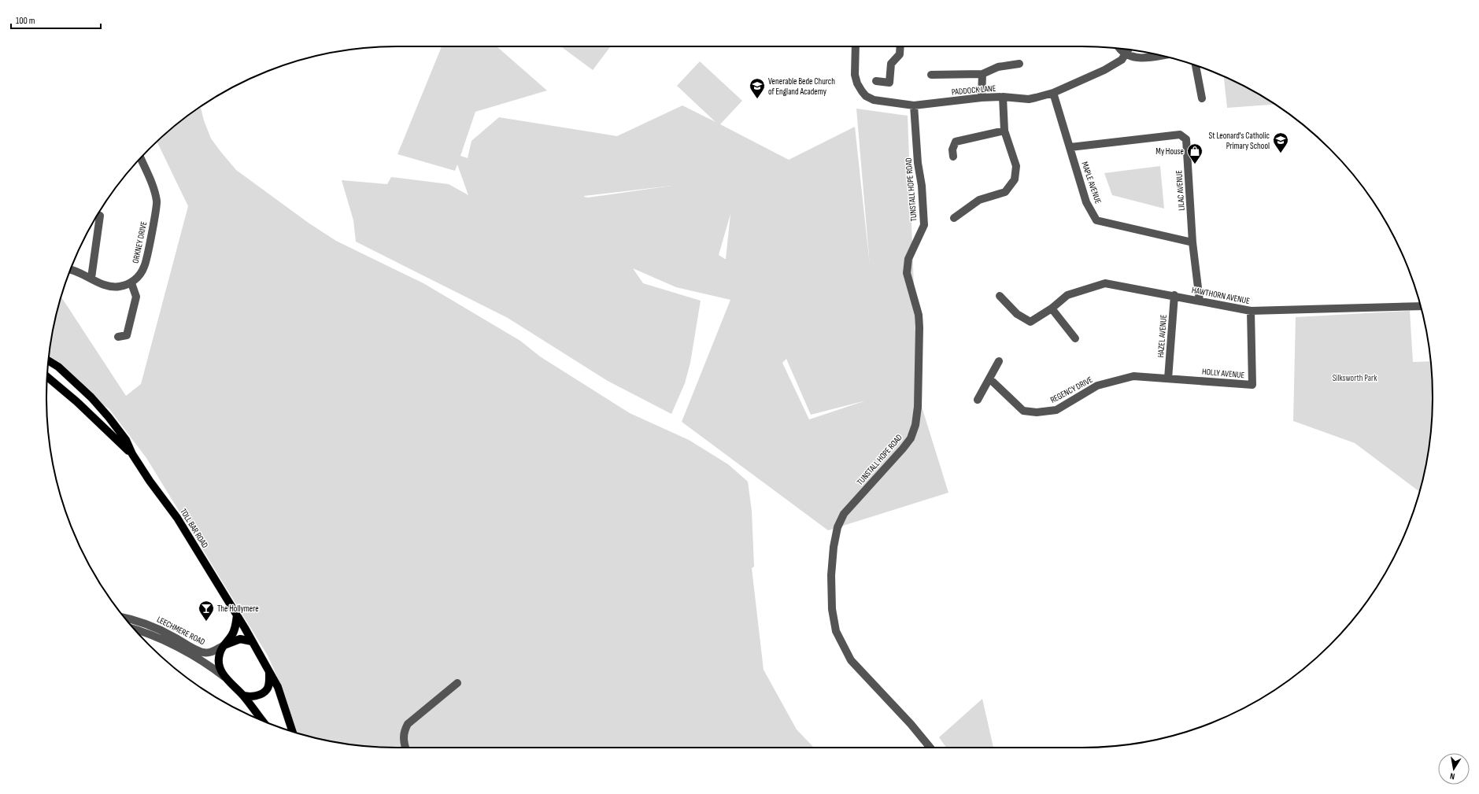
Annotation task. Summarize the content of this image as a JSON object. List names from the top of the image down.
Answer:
{
  "streets": {
    "main road": ["TOLL BAR ROAD", "LEECHMERE ROAD"],
    "street": [
      "PADDOCK LANE",
      "MAPLE AVENUE",
      "TUNSTALL HOPE ROAD",
      "LILAC AVENUE",
      "ORKNEY DRIVE",
      "HAWTHORN AVENUE",
      "HAZEL AVENUE",
      "HOLLY AVENUE",
      "REGENCY DRIVE"
    ]
  },
  "crossings": [
    ["PADDOCK LANE", "MAPLE AVENUE"],
    ["PADDOCK LANE", "TUNSTALL HOPE ROAD"],
    ["MAPLE AVENUE", "LILAC AVENUE"],
    ["LILAC AVENUE", "HAWTHORN AVENUE"],
    ["HAWTHORN AVENUE", "HAZEL AVENUE"],
    ["HAWTHORN AVENUE", "HOLLY AVENUE"],
    ["HAZEL AVENUE", "HOLLY AVENUE"],
    ["HOLLY AVENUE", "REGENCY DRIVE"],
    ["TOLL BAR ROAD", "LEECHMERE ROAD"]
  ],
  "parks": ["Silksworth Park"],
  "places": {
    "school or university": ["Venerable Bede Church of England Academy", "St Leonard's Catholic Primary School"],
    "shop": ["My House"],
    "bar": ["The Hollymere"]
  },
  "scale_bar": "100 m",
  "north": "bottom"
}
